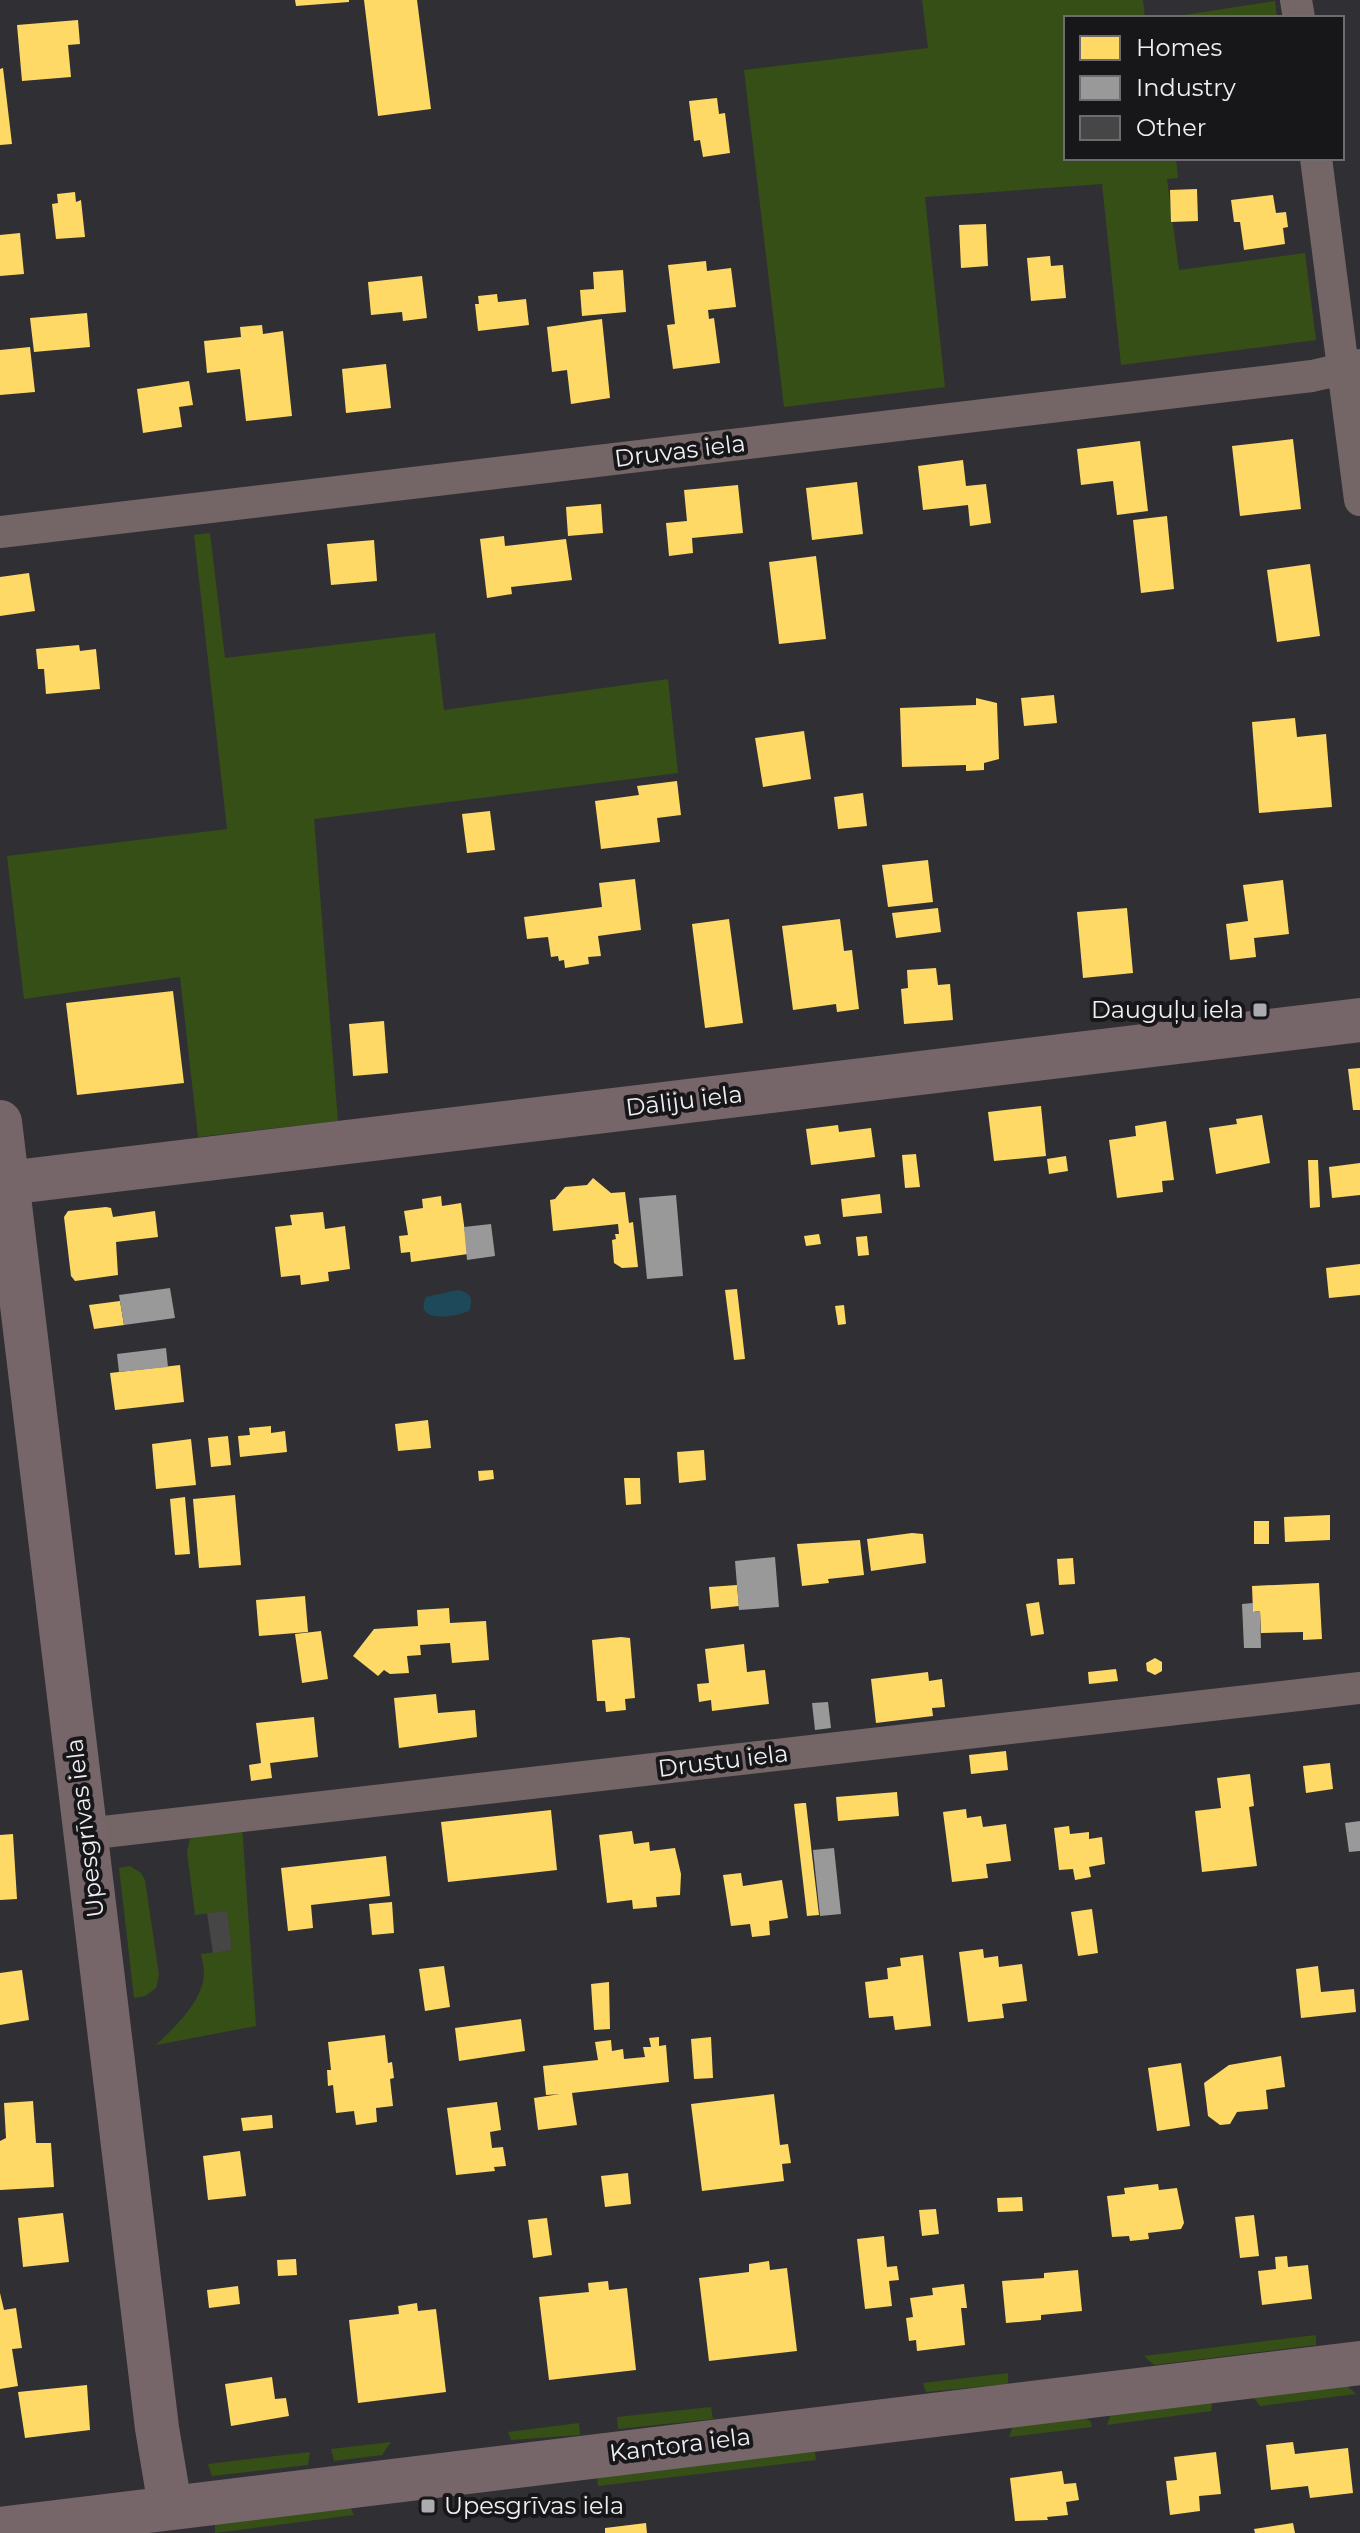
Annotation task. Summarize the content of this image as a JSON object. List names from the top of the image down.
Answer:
{
  "streets": {
    "street": [
      "Druvas iela",
      "Dāliju iela",
      "Drustu iela",
      "Upesgrīvas iela",
      "Kantora iela"
    ]
  },
  "crossings": [
    ["Dāliju iela", "Upesgrīvas iela"],
    ["Drustu iela", "Upesgrīvas iela"],
    ["Upesgrīvas iela", "Kantora iela"]
  ],
  "places": {
    "transit": ["Dauguļu iela", "Upesgrīvas iela"]
  },
  "legend": ["Homes", "Industry", "Other"]
}
